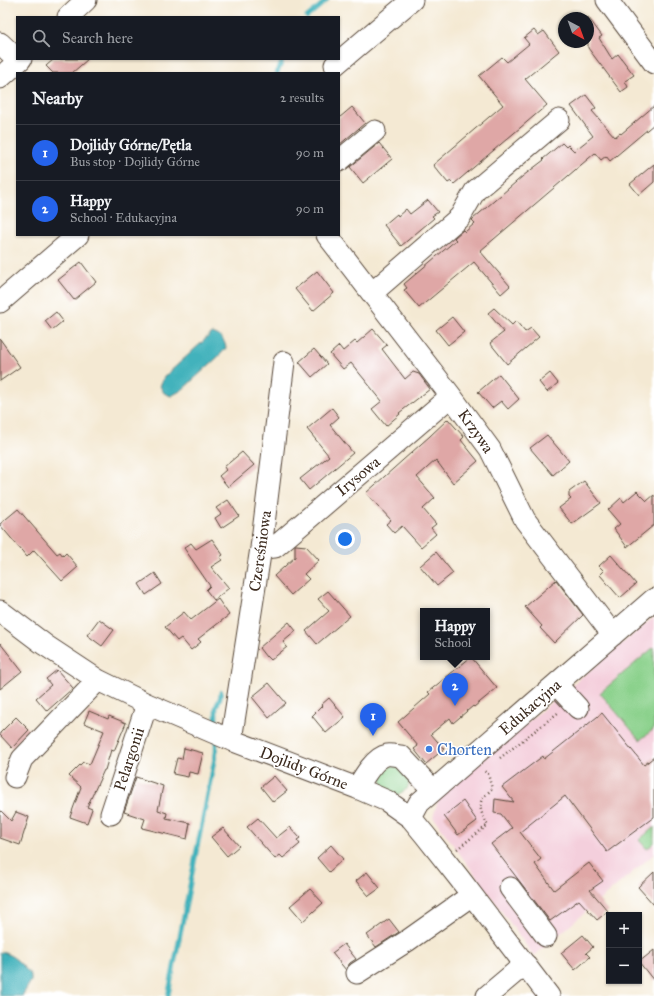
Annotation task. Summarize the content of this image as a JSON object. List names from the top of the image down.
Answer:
{
  "streets": {
    "street": [
      "Krzywa",
      "Irysowa",
      "Czereśniowa",
      "Edukacyjna",
      "Pelargonii",
      "Dojlidy Górne"
    ]
  },
  "crossings": [
    ["Krzywa", "Irysowa"],
    ["Krzywa", "Edukacyjna"],
    ["Irysowa", "Czereśniowa"],
    ["Czereśniowa", "Dojlidy Górne"],
    ["Edukacyjna", "Dojlidy Górne"],
    ["Pelargonii", "Dojlidy Górne"]
  ],
  "places": ["Chorten"],
  "north": "bottom right",
  "page": {
    "search": "Search here",
    "heading": ["Nearby", "2 results"],
    "list": [
      {
        "mark": "1",
        "name": "Dojlidy Górne/Pętla",
        "note": "Bus stop · Dojlidy Górne",
        "value": "90 m"
      },
      {
        "mark": "2",
        "name": "Happy",
        "note": "School · Edukacyjna",
        "value": "90 m"
      }
    ],
    "popup": ["Happy", "School"],
    "pins": ["2", "1"],
    "map_buttons": ["+", "−"]
  }
}
